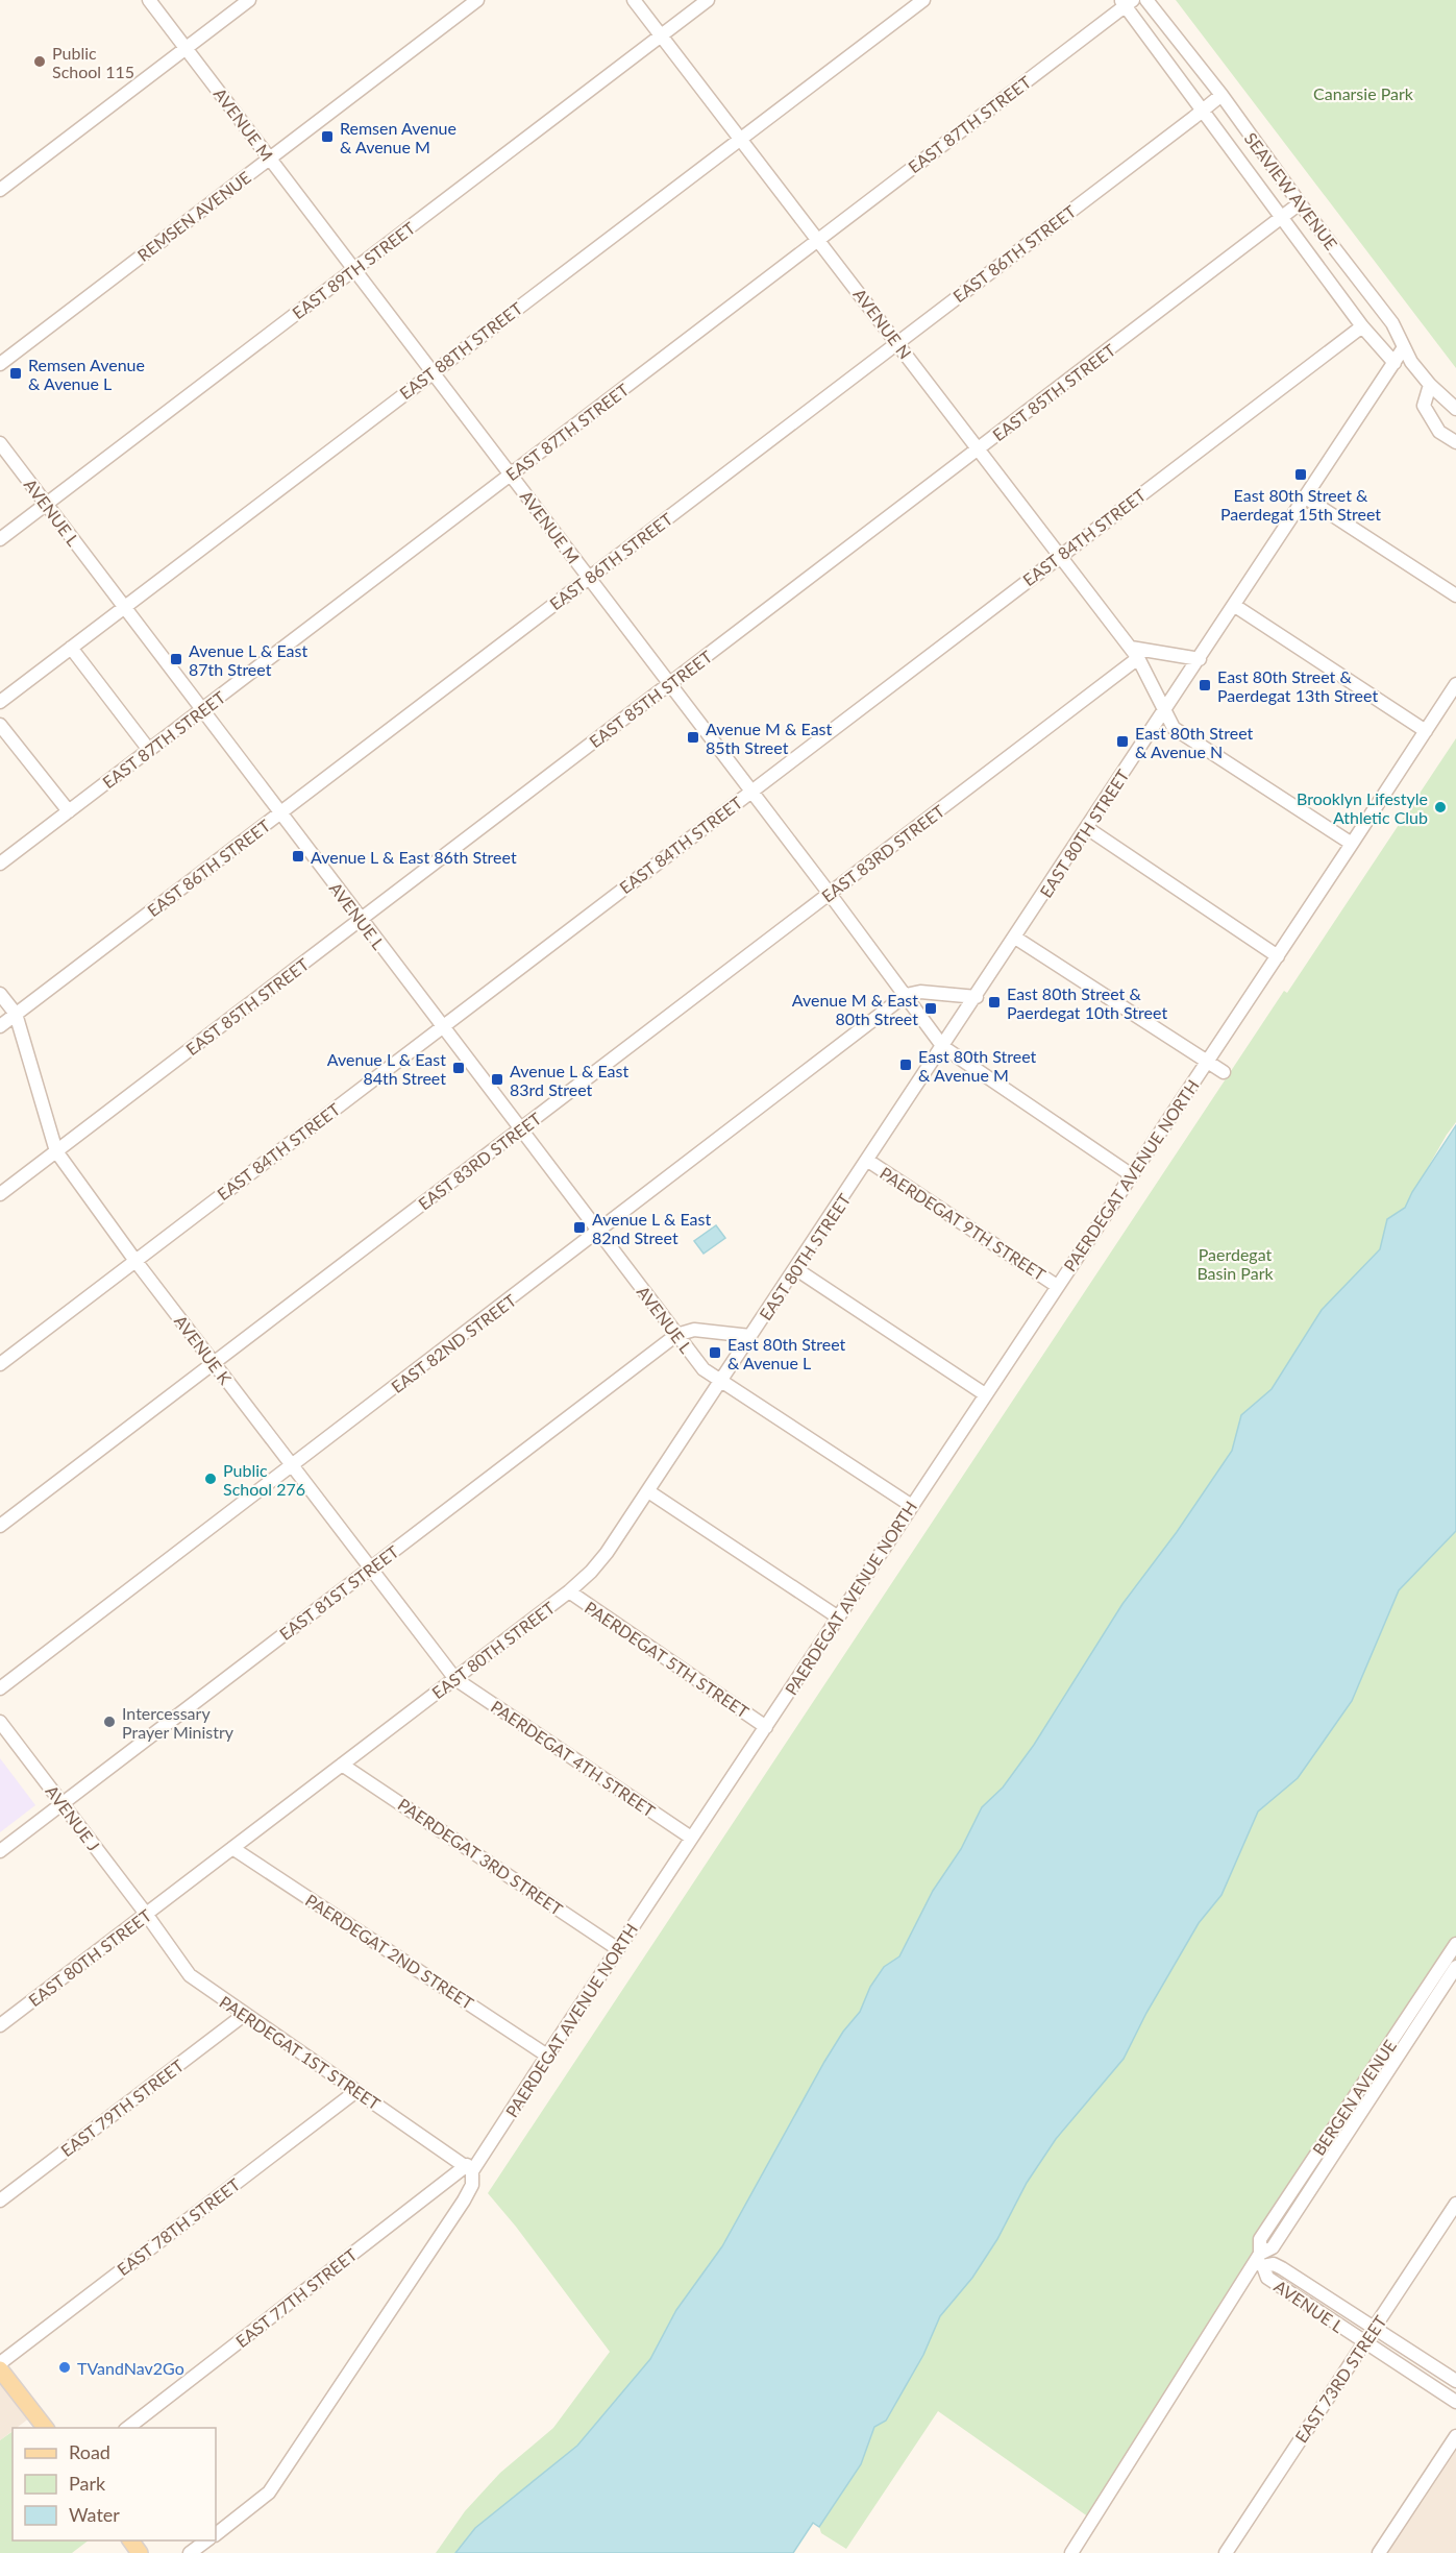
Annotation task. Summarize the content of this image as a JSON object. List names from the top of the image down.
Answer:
{
  "streets": {
    "street": [
      "AVENUE M",
      "EAST 87TH STREET",
      "SEAVIEW AVENUE",
      "REMSEN AVENUE",
      "EAST 86TH STREET",
      "EAST 89TH STREET",
      "AVENUE N",
      "EAST 88TH STREET",
      "EAST 85TH STREET",
      "AVENUE L",
      "EAST 84TH STREET",
      "EAST 80TH STREET",
      "EAST 83RD STREET",
      "PAERDEGAT AVENUE NORTH",
      "PAERDEGAT 9TH STREET",
      "EAST 82ND STREET",
      "AVENUE K",
      "EAST 81ST STREET",
      "PAERDEGAT 5TH STREET",
      "PAERDEGAT 4TH STREET",
      "AVENUE J",
      "PAERDEGAT 3RD STREET",
      "PAERDEGAT 2ND STREET",
      "PAERDEGAT 1ST STREET",
      "BERGEN AVENUE",
      "EAST 79TH STREET",
      "EAST 78TH STREET",
      "EAST 77TH STREET",
      "EAST 73RD STREET"
    ]
  },
  "crossings": [
    ["AVENUE M", "EAST 87TH STREET"],
    ["AVENUE M", "REMSEN AVENUE"],
    ["AVENUE M", "EAST 86TH STREET"],
    ["AVENUE M", "EAST 89TH STREET"],
    ["AVENUE M", "EAST 88TH STREET"],
    ["AVENUE M", "EAST 85TH STREET"],
    ["AVENUE M", "EAST 84TH STREET"],
    ["AVENUE M", "EAST 80TH STREET"],
    ["AVENUE M", "EAST 83RD STREET"],
    ["AVENUE M", "PAERDEGAT AVENUE NORTH"],
    ["AVENUE M", "EAST 82ND STREET"],
    ["EAST 87TH STREET", "SEAVIEW AVENUE"],
    ["EAST 87TH STREET", "AVENUE N"],
    ["EAST 87TH STREET", "AVENUE L"],
    ["SEAVIEW AVENUE", "EAST 86TH STREET"],
    ["SEAVIEW AVENUE", "EAST 85TH STREET"],
    ["SEAVIEW AVENUE", "EAST 84TH STREET"],
    ["SEAVIEW AVENUE", "EAST 80TH STREET"],
    ["EAST 86TH STREET", "AVENUE N"],
    ["EAST 86TH STREET", "AVENUE L"],
    ["EAST 86TH STREET", "AVENUE K"],
    ["EAST 89TH STREET", "AVENUE N"],
    ["EAST 89TH STREET", "AVENUE L"],
    ["AVENUE N", "EAST 88TH STREET"],
    ["AVENUE N", "EAST 85TH STREET"],
    ["AVENUE N", "EAST 84TH STREET"],
    ["AVENUE N", "EAST 80TH STREET"],
    ["AVENUE N", "EAST 83RD STREET"],
    ["AVENUE N", "PAERDEGAT AVENUE NORTH"],
    ["EAST 88TH STREET", "AVENUE L"],
    ["EAST 85TH STREET", "AVENUE L"],
    ["EAST 85TH STREET", "AVENUE K"],
    ["AVENUE L", "EAST 84TH STREET"],
    ["AVENUE L", "EAST 80TH STREET"],
    ["AVENUE L", "EAST 83RD STREET"],
    ["AVENUE L", "PAERDEGAT AVENUE NORTH"],
    ["AVENUE L", "EAST 82ND STREET"],
    ["AVENUE L", "EAST 81ST STREET"],
    ["AVENUE L", "BERGEN AVENUE"],
    ["AVENUE L", "EAST 73RD STREET"],
    ["EAST 84TH STREET", "AVENUE K"],
    ["EAST 80TH STREET", "PAERDEGAT 9TH STREET"],
    ["EAST 80TH STREET", "AVENUE K"],
    ["EAST 80TH STREET", "PAERDEGAT 5TH STREET"],
    ["EAST 80TH STREET", "PAERDEGAT 4TH STREET"],
    ["EAST 80TH STREET", "AVENUE J"],
    ["EAST 80TH STREET", "PAERDEGAT 3RD STREET"],
    ["EAST 80TH STREET", "PAERDEGAT 2ND STREET"],
    ["EAST 80TH STREET", "PAERDEGAT 1ST STREET"],
    ["EAST 83RD STREET", "AVENUE K"],
    ["PAERDEGAT AVENUE NORTH", "PAERDEGAT 9TH STREET"],
    ["PAERDEGAT AVENUE NORTH", "PAERDEGAT 5TH STREET"],
    ["PAERDEGAT AVENUE NORTH", "PAERDEGAT 4TH STREET"],
    ["PAERDEGAT AVENUE NORTH", "PAERDEGAT 3RD STREET"],
    ["PAERDEGAT AVENUE NORTH", "PAERDEGAT 2ND STREET"],
    ["PAERDEGAT AVENUE NORTH", "PAERDEGAT 1ST STREET"],
    ["PAERDEGAT AVENUE NORTH", "EAST 77TH STREET"],
    ["EAST 82ND STREET", "AVENUE K"],
    ["AVENUE K", "EAST 81ST STREET"],
    ["AVENUE K", "PAERDEGAT 4TH STREET"],
    ["EAST 81ST STREET", "AVENUE J"],
    ["AVENUE J", "PAERDEGAT 1ST STREET"],
    ["PAERDEGAT 1ST STREET", "EAST 79TH STREET"],
    ["PAERDEGAT 1ST STREET", "EAST 78TH STREET"],
    ["PAERDEGAT 1ST STREET", "EAST 77TH STREET"]
  ],
  "parks": ["Canarsie Park", "Paerdegat Basin Park"],
  "places": {
    "other": [
      "Public School 115",
      "Brooklyn Lifestyle Athletic Club",
      "Public School 276",
      "Intercessary Prayer Ministry",
      "TVandNav2Go"
    ],
    "transit": [
      "Remsen Avenue & Avenue M",
      "Remsen Avenue & Avenue L",
      "East 80th Street & Paerdegat 15th Street",
      "Avenue L & East 87th Street",
      "East 80th Street & Paerdegat 13th Street",
      "Avenue M & East 85th Street",
      "East 80th Street & Avenue N",
      "Avenue L & East 86th Street",
      "East 80th Street & Paerdegat 10th Street",
      "Avenue M & East 80th Street",
      "East 80th Street & Avenue M",
      "Avenue L & East 84th Street",
      "Avenue L & East 83rd Street",
      "Avenue L & East 82nd Street",
      "East 80th Street & Avenue L"
    ]
  },
  "legend": ["Road", "Park", "Water"]
}
